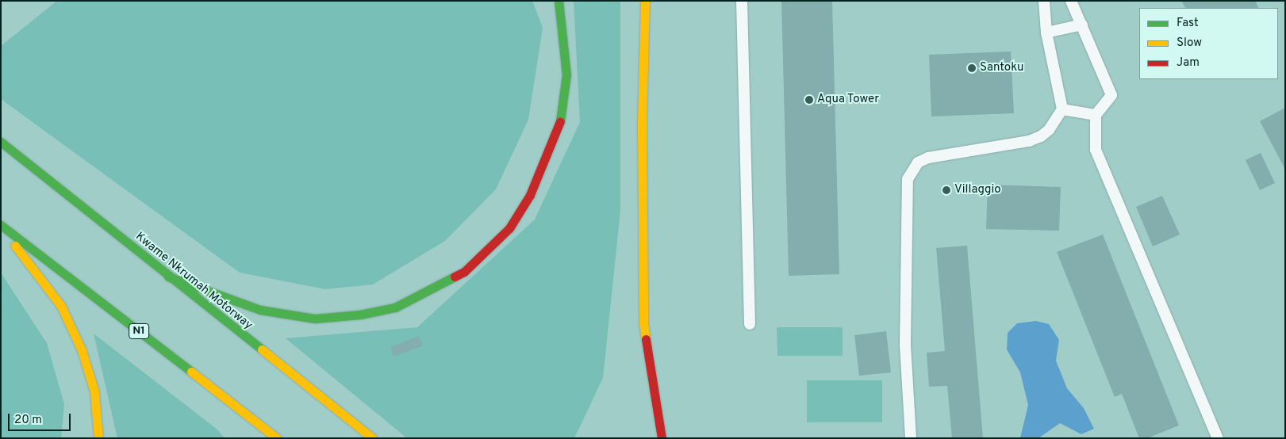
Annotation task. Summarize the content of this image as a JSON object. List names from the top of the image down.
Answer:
{
  "streets": {
    "highway": ["Kwame Nkrumah Motorway", "N1"]
  },
  "places": ["Santoku", "Aqua Tower", "Villaggio"],
  "legend": ["Fast", "Slow", "Jam"],
  "scale_bar": "20 m"
}
